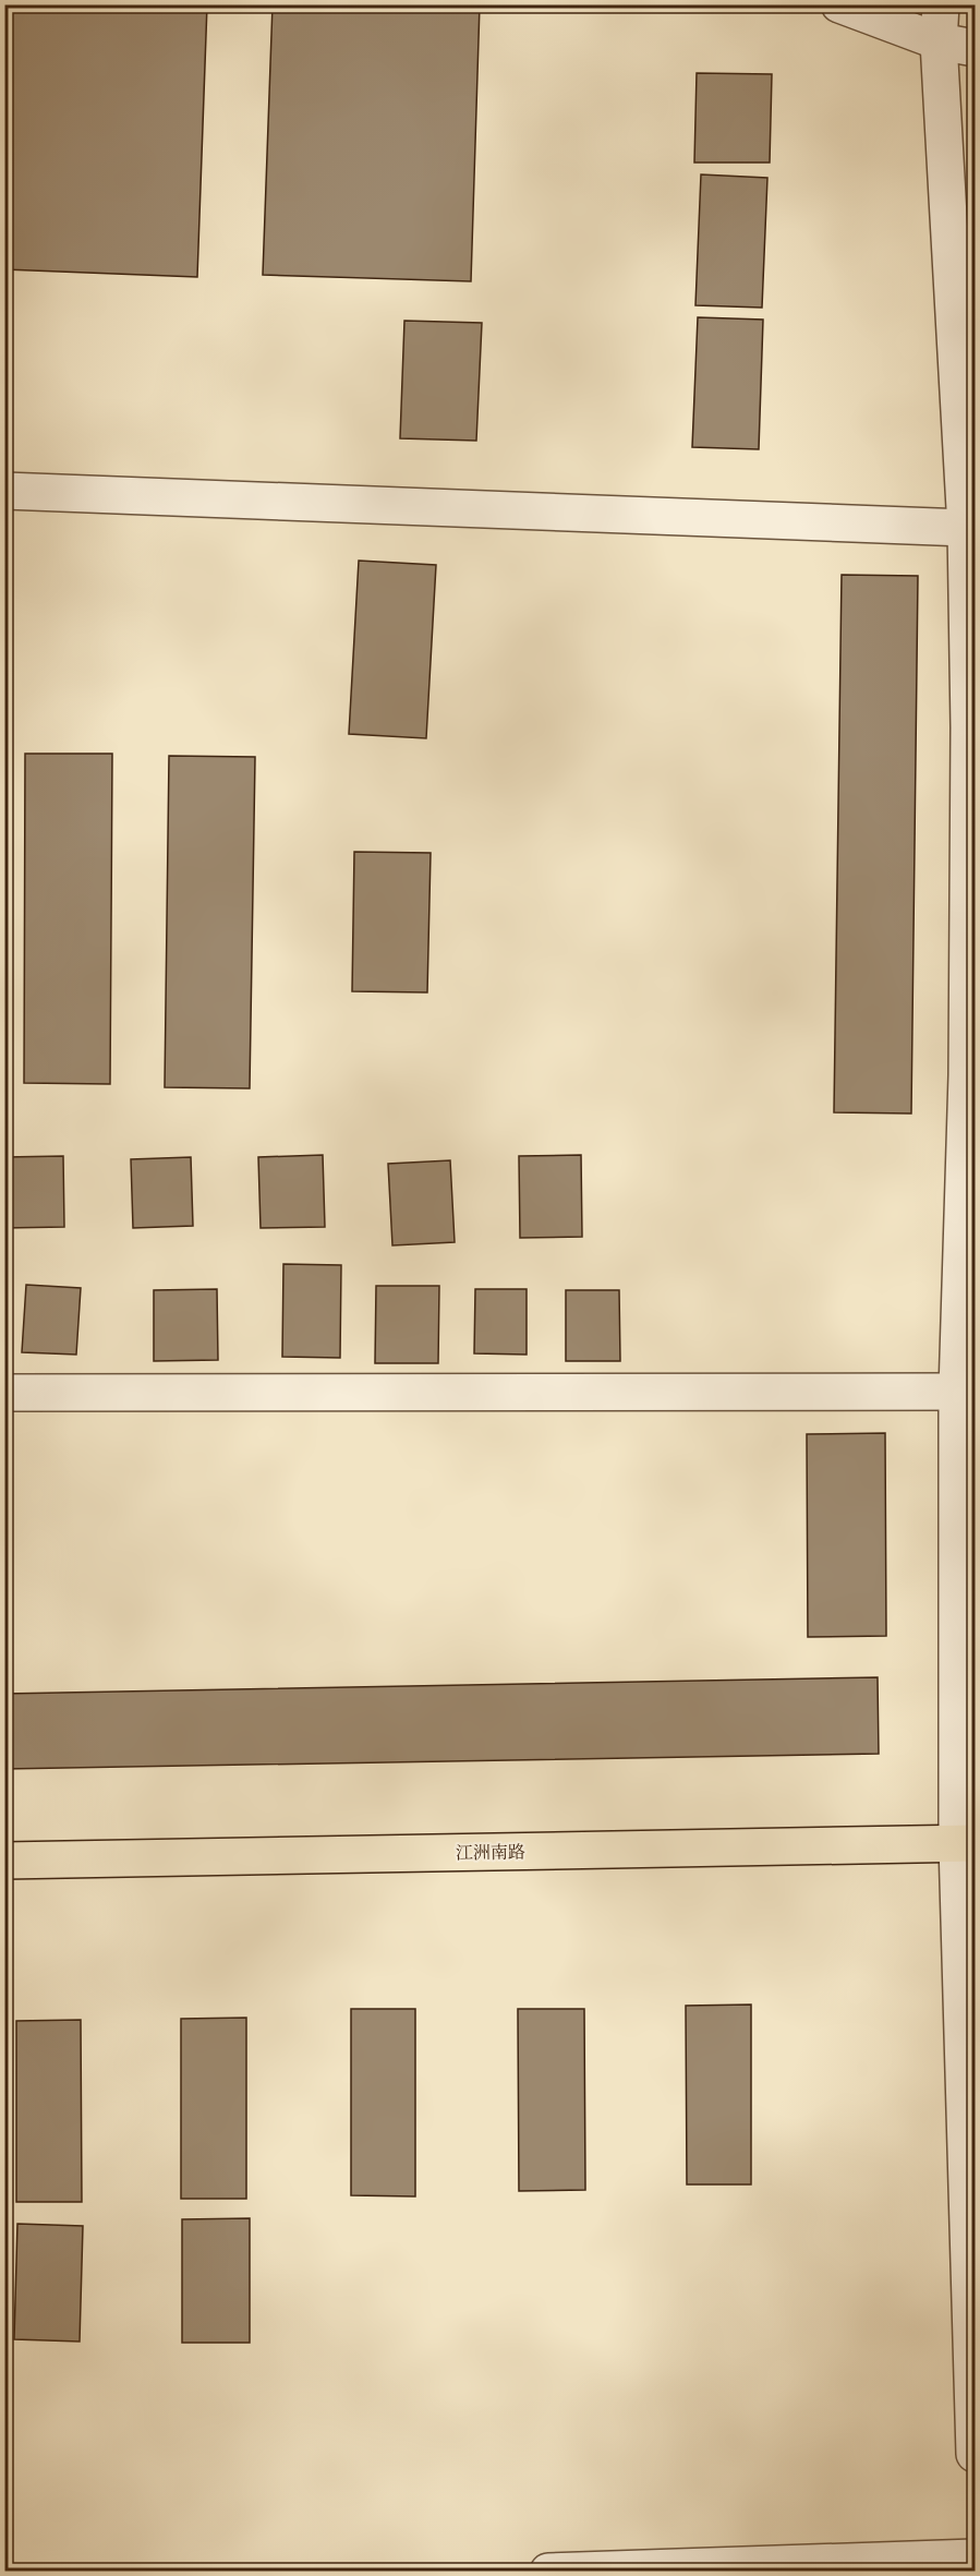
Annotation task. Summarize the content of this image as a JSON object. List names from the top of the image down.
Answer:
{
  "streets": {
    "main road": ["江洲南路"]
  }
}
